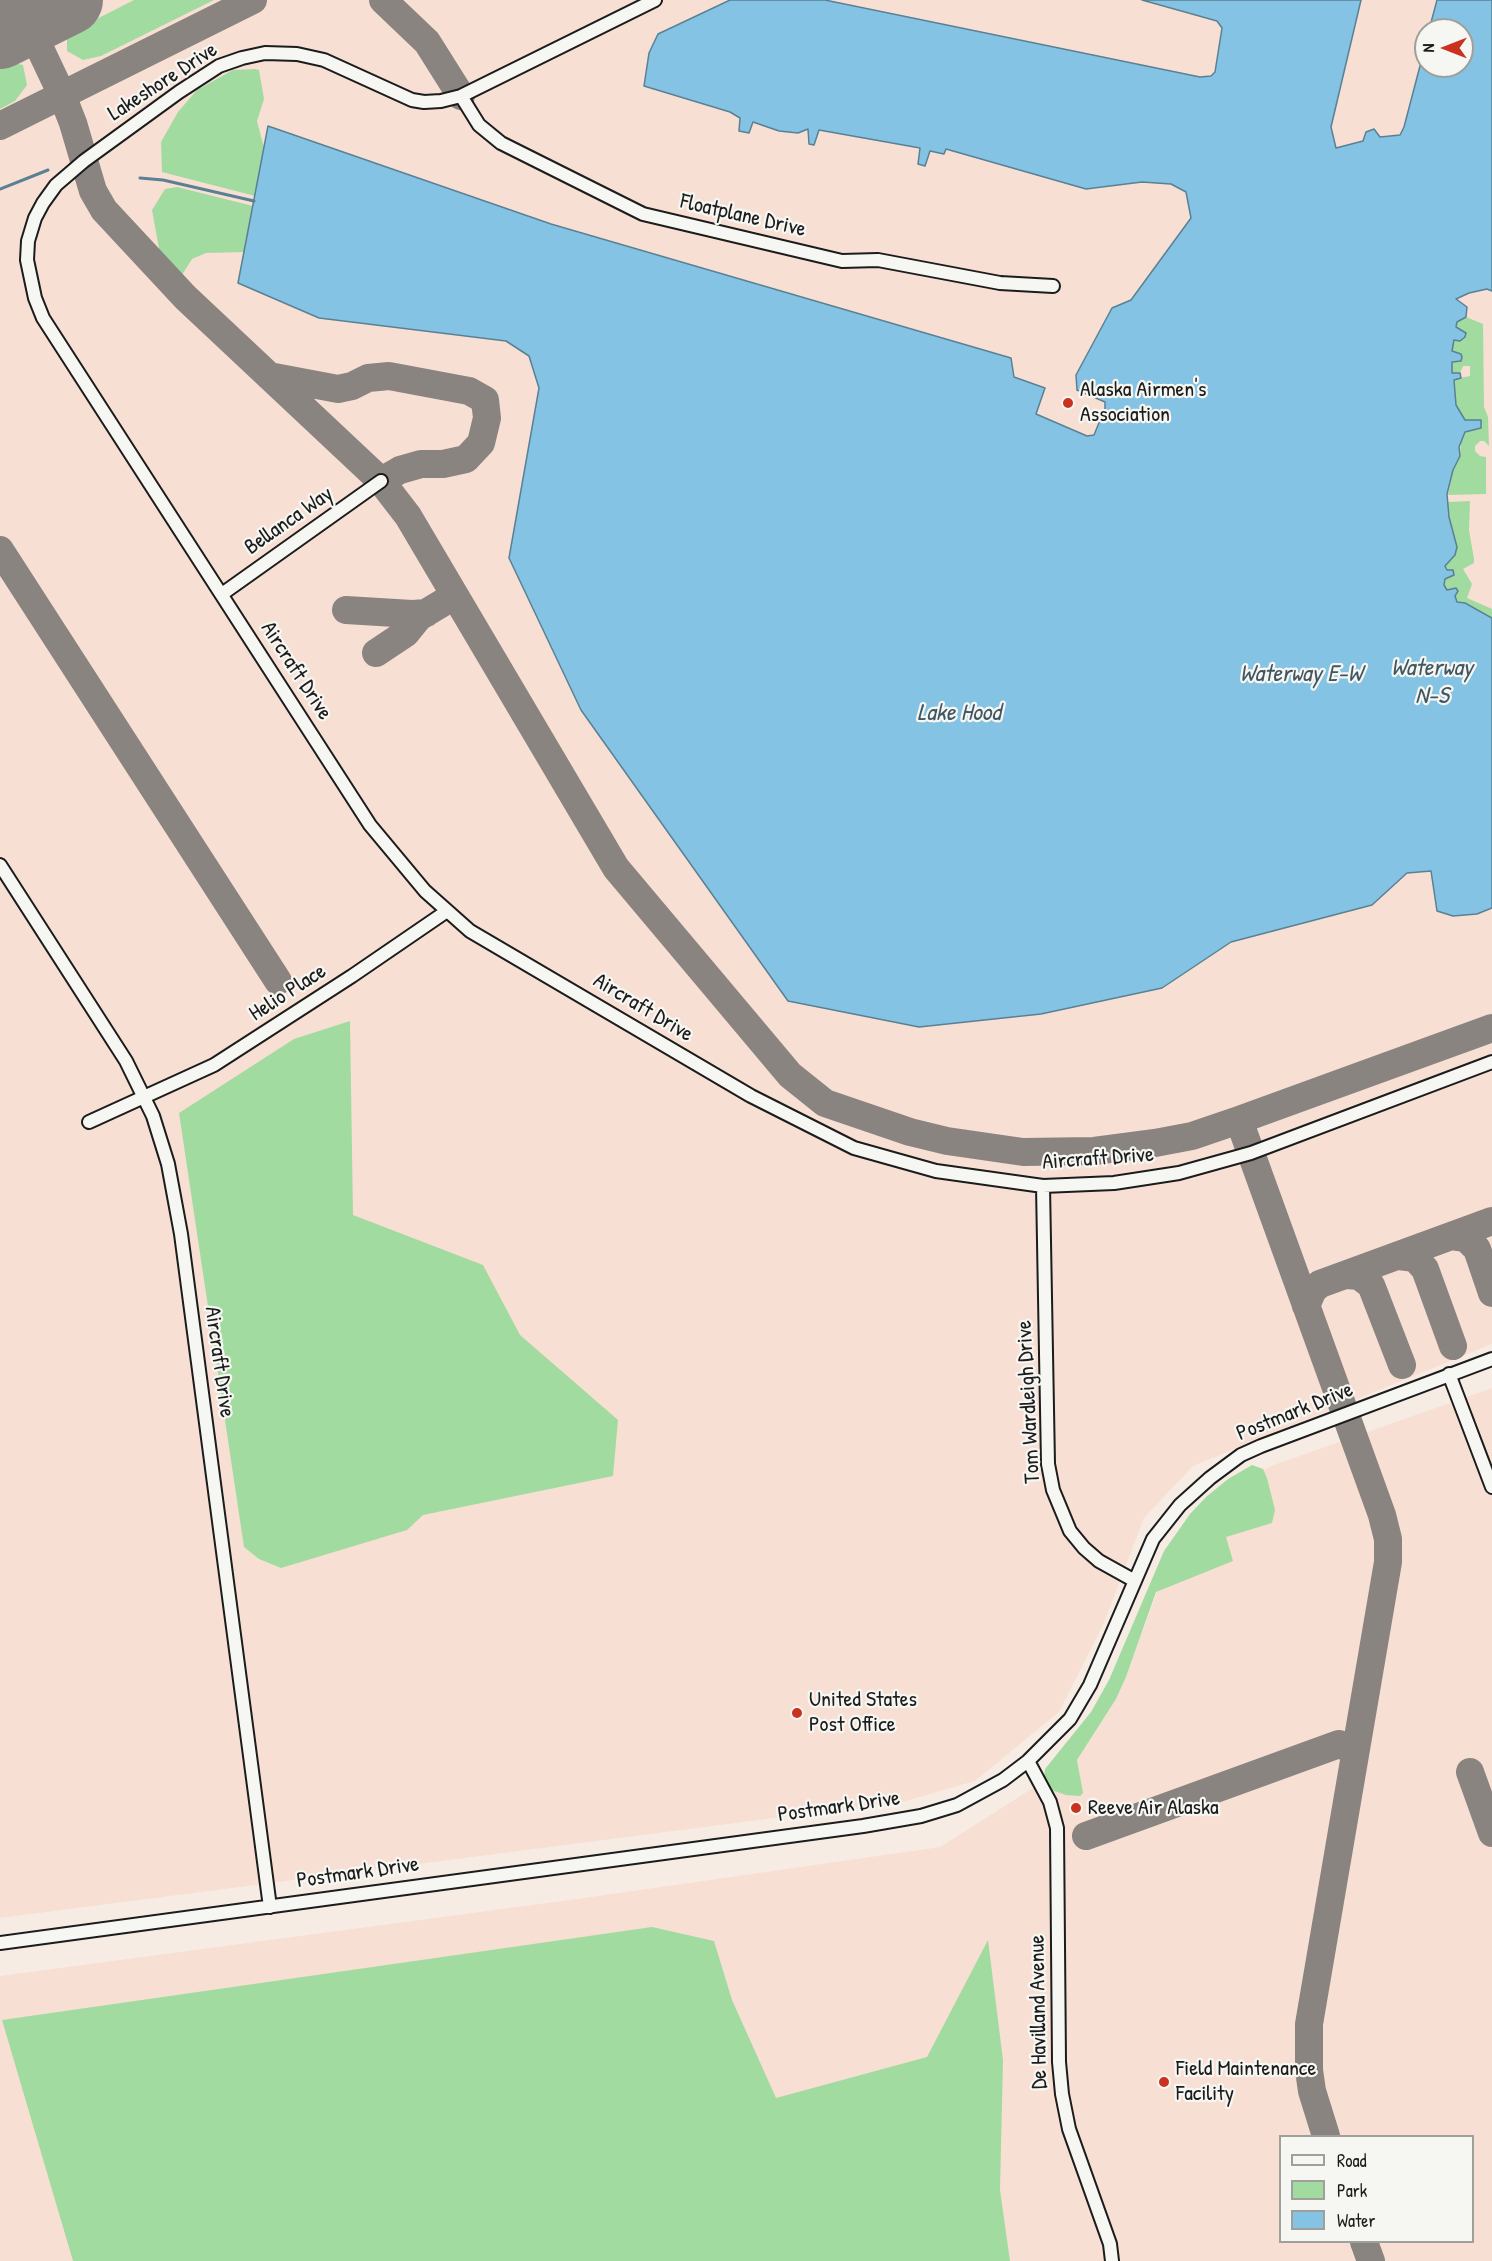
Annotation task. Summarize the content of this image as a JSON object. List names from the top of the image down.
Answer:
{
  "streets": {
    "street": [
      "Lakeshore Drive",
      "Floatplane Drive",
      "Bellanca Way",
      "Aircraft Drive",
      "Helio Place",
      "Tom Wardleigh Drive",
      "Postmark Drive",
      "De Havilland Avenue"
    ]
  },
  "crossings": [
    ["Lakeshore Drive", "Floatplane Drive"],
    ["Lakeshore Drive", "Aircraft Drive"],
    ["Bellanca Way", "Aircraft Drive"],
    ["Aircraft Drive", "Helio Place"],
    ["Aircraft Drive", "Tom Wardleigh Drive"],
    ["Aircraft Drive", "Postmark Drive"],
    ["Tom Wardleigh Drive", "Postmark Drive"],
    ["Postmark Drive", "De Havilland Avenue"]
  ],
  "water": ["Waterway N-S", "Waterway E-W", "Lake Hood"],
  "places": [
    "Alaska Airmen's Association",
    "United States Post Office",
    "Reeve Air Alaska",
    "Field Maintenance Facility"
  ],
  "legend": ["Road", "Park", "Water"],
  "north": "left"
}
